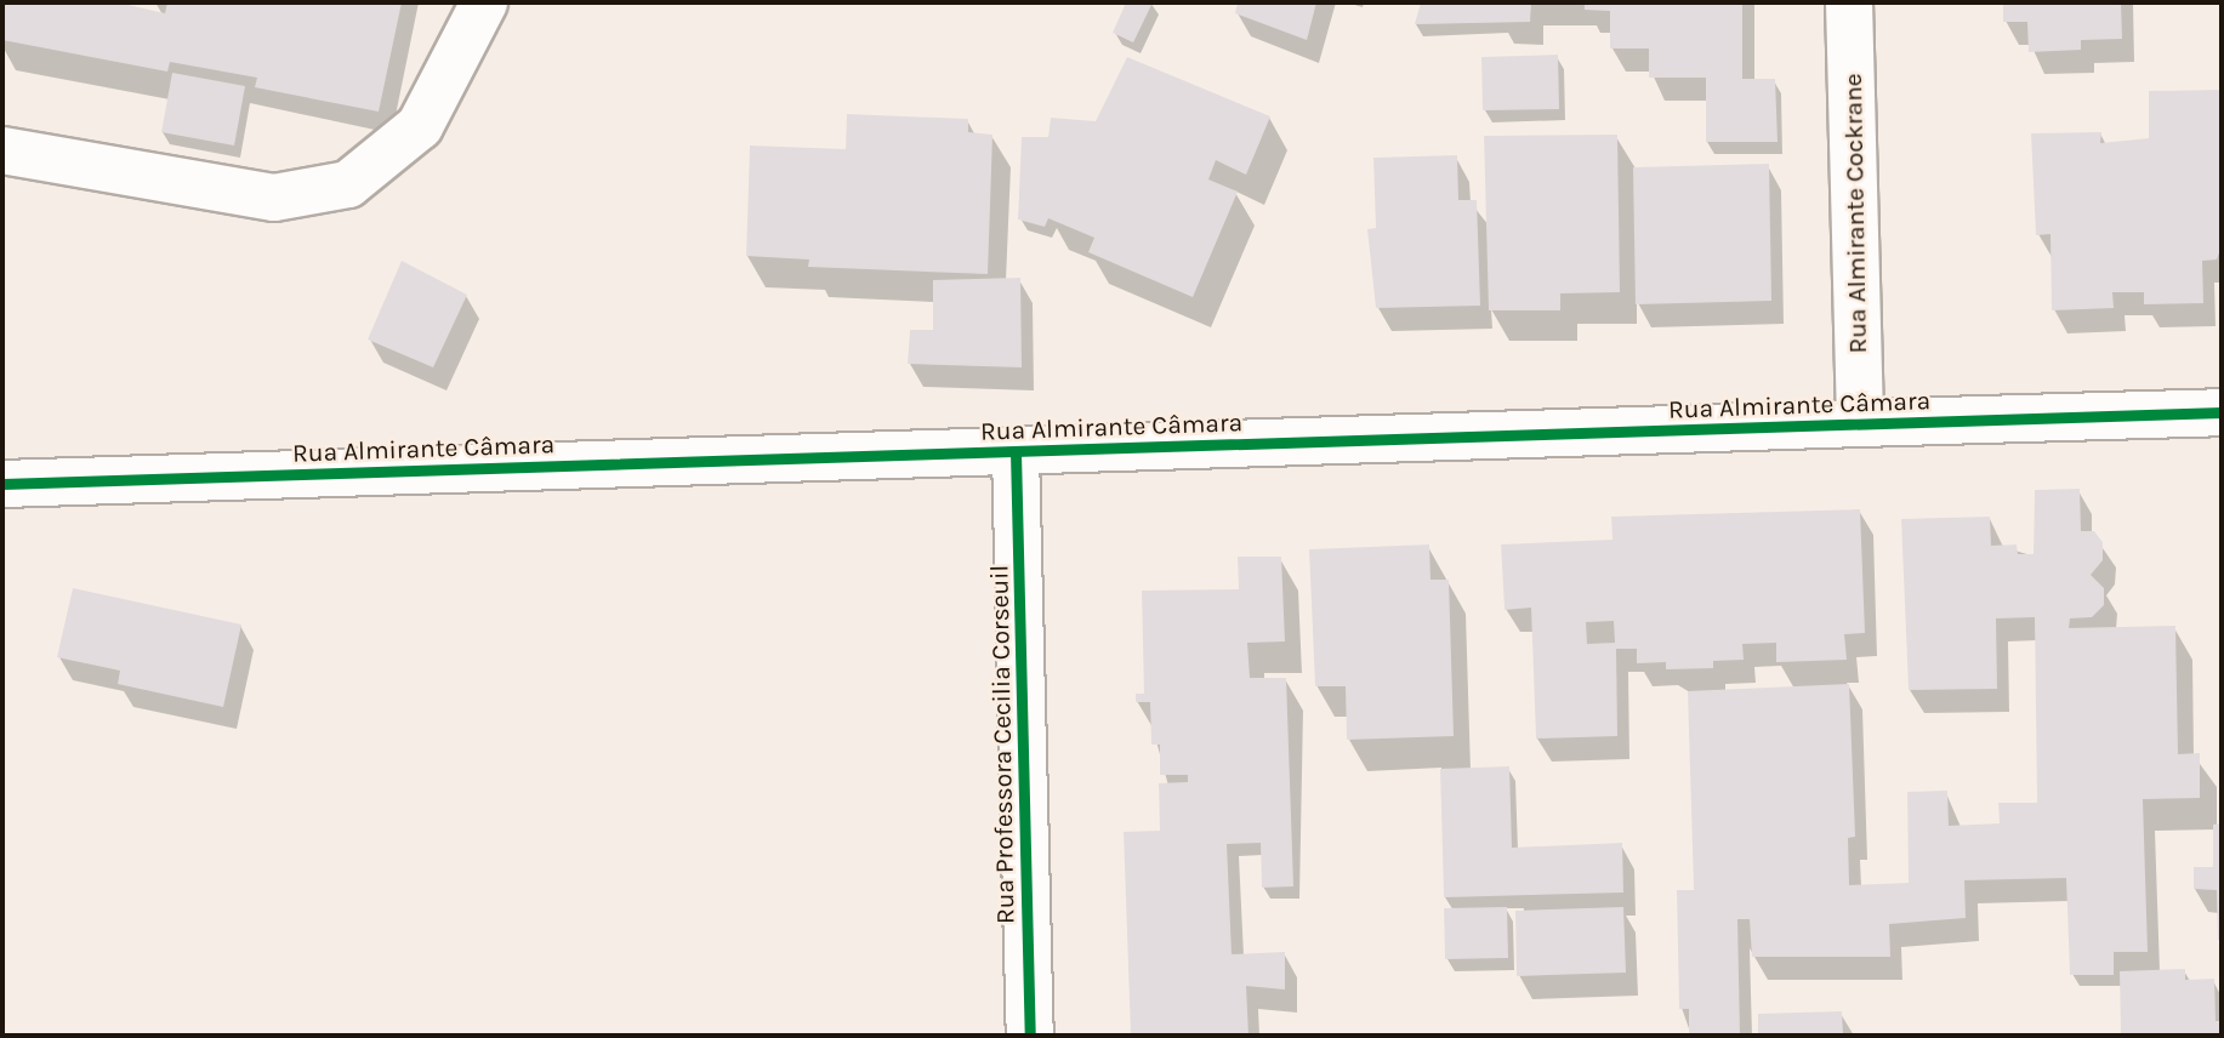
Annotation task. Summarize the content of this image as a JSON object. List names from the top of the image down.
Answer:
{
  "streets": {
    "street": ["Rua Almirante Cockrane", "Rua Almirante Câmara", "Rua Professora Cecilia Corseuil"]
  },
  "crossings": [
    ["Rua Almirante Cockrane", "Rua Almirante Câmara"],
    ["Rua Almirante Câmara", "Rua Professora Cecilia Corseuil"]
  ]
}
